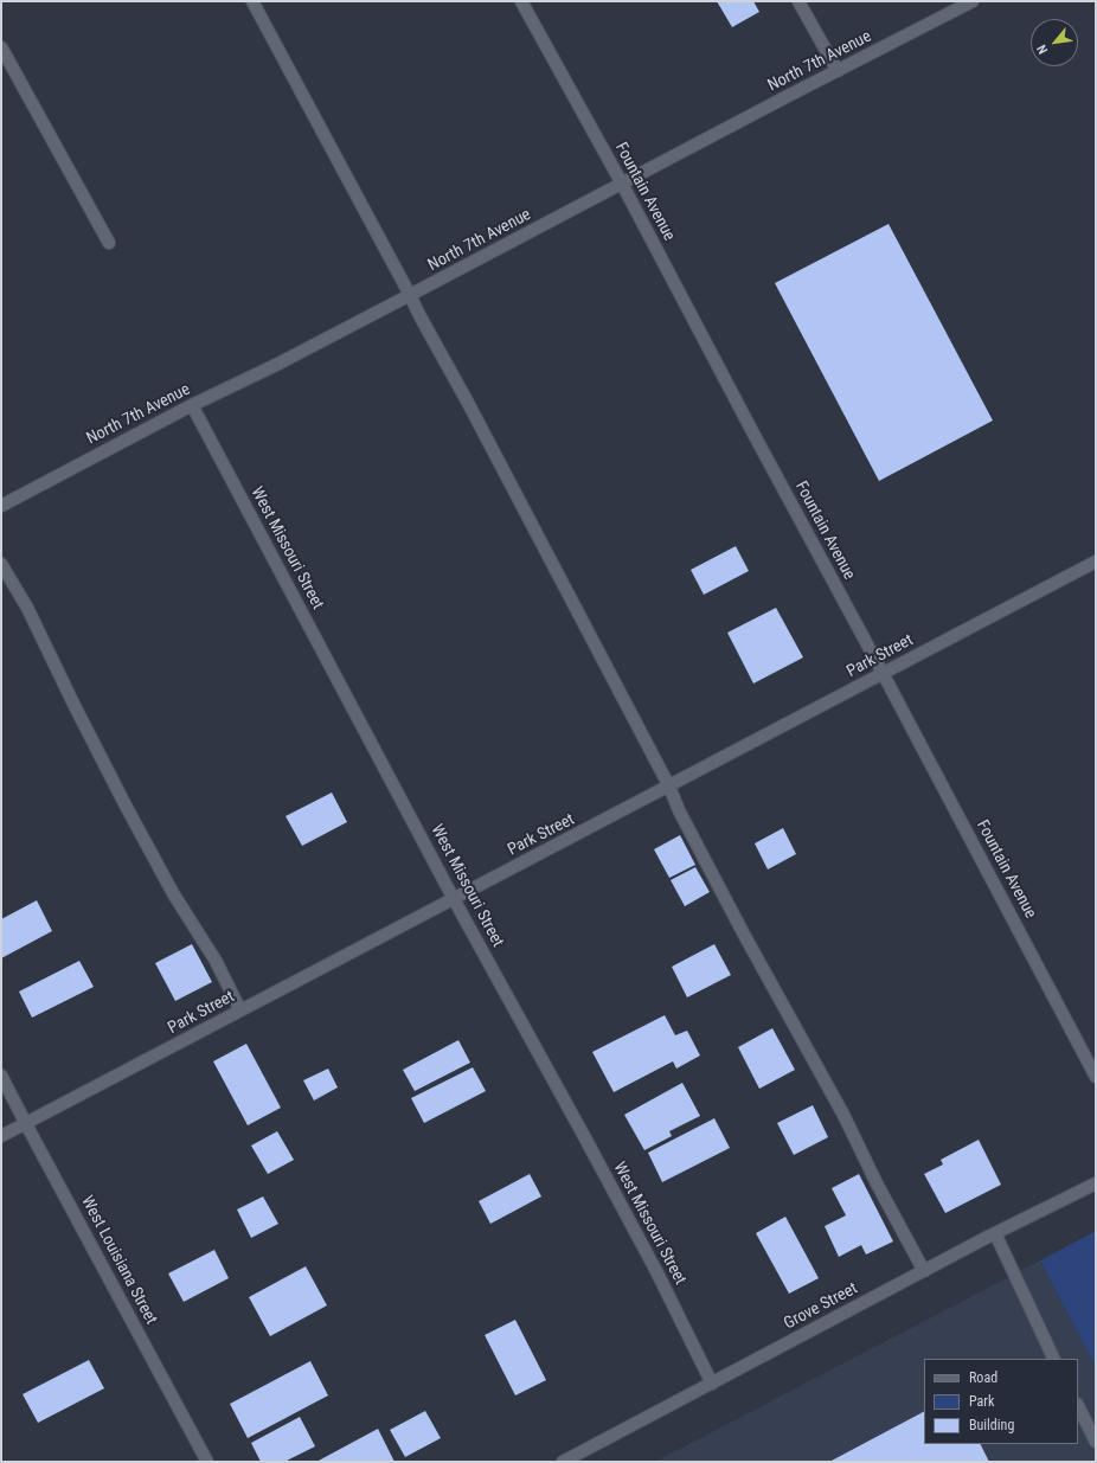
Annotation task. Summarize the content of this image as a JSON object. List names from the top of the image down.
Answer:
{
  "streets": {
    "street": [
      "North 7th Avenue",
      "Fountain Avenue",
      "West Missouri Street",
      "Park Street",
      "West Louisiana Street",
      "Grove Street"
    ]
  },
  "crossings": [
    ["North 7th Avenue", "Fountain Avenue"],
    ["North 7th Avenue", "West Missouri Street"],
    ["Fountain Avenue", "Park Street"],
    ["West Missouri Street", "Park Street"],
    ["West Missouri Street", "Grove Street"],
    ["Park Street", "West Louisiana Street"]
  ],
  "legend": ["Road", "Park", "Building"],
  "north": "bottom left"
}
